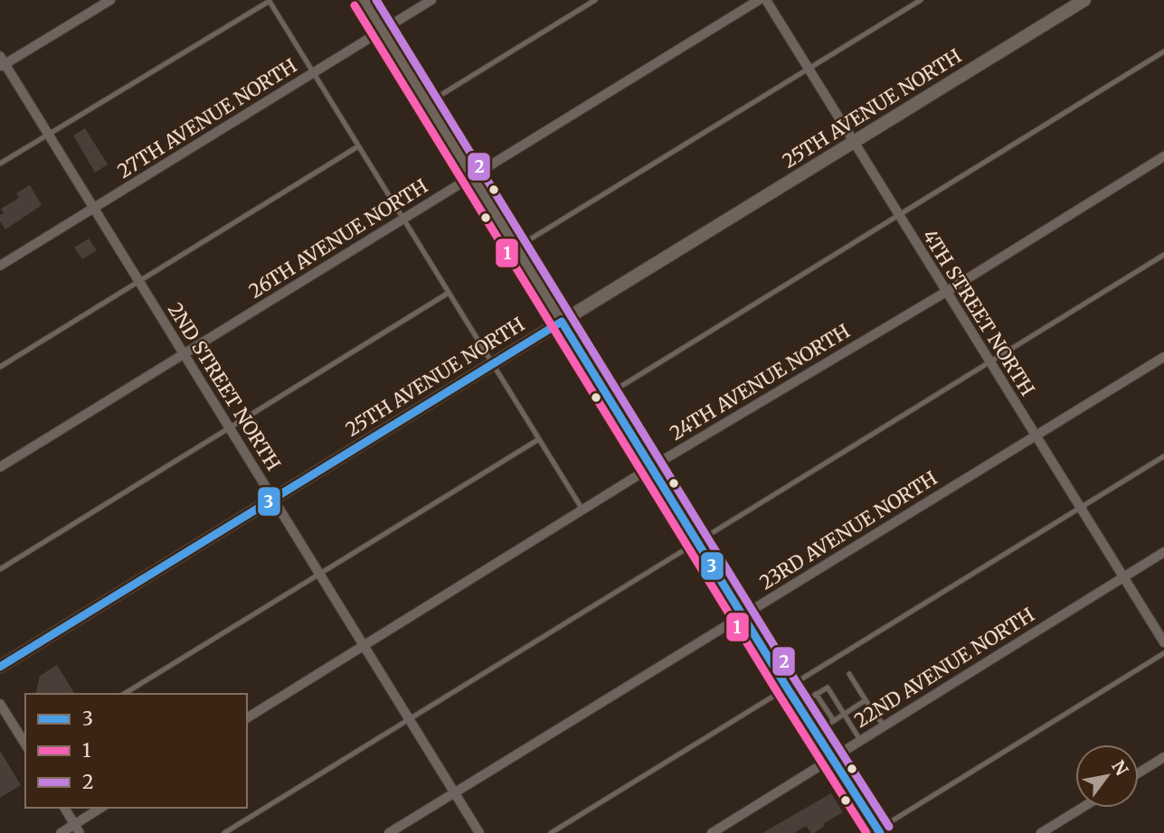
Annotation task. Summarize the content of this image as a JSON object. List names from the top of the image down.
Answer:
{
  "streets": {
    "street": [
      "25TH AVENUE NORTH",
      "27TH AVENUE NORTH",
      "26TH AVENUE NORTH",
      "4TH STREET NORTH",
      "24TH AVENUE NORTH",
      "2ND STREET NORTH",
      "23RD AVENUE NORTH",
      "22ND AVENUE NORTH"
    ]
  },
  "crossings": [
    ["25TH AVENUE NORTH", "4TH STREET NORTH"],
    ["25TH AVENUE NORTH", "2ND STREET NORTH"],
    ["27TH AVENUE NORTH", "2ND STREET NORTH"],
    ["26TH AVENUE NORTH", "2ND STREET NORTH"],
    ["4TH STREET NORTH", "24TH AVENUE NORTH"],
    ["4TH STREET NORTH", "23RD AVENUE NORTH"],
    ["4TH STREET NORTH", "22ND AVENUE NORTH"],
    ["24TH AVENUE NORTH", "2ND STREET NORTH"],
    ["2ND STREET NORTH", "23RD AVENUE NORTH"]
  ],
  "lines": ["transit line 2", "transit line 1", "transit line 3"],
  "legend": ["3", "1", "2"],
  "north": "top right"
}
